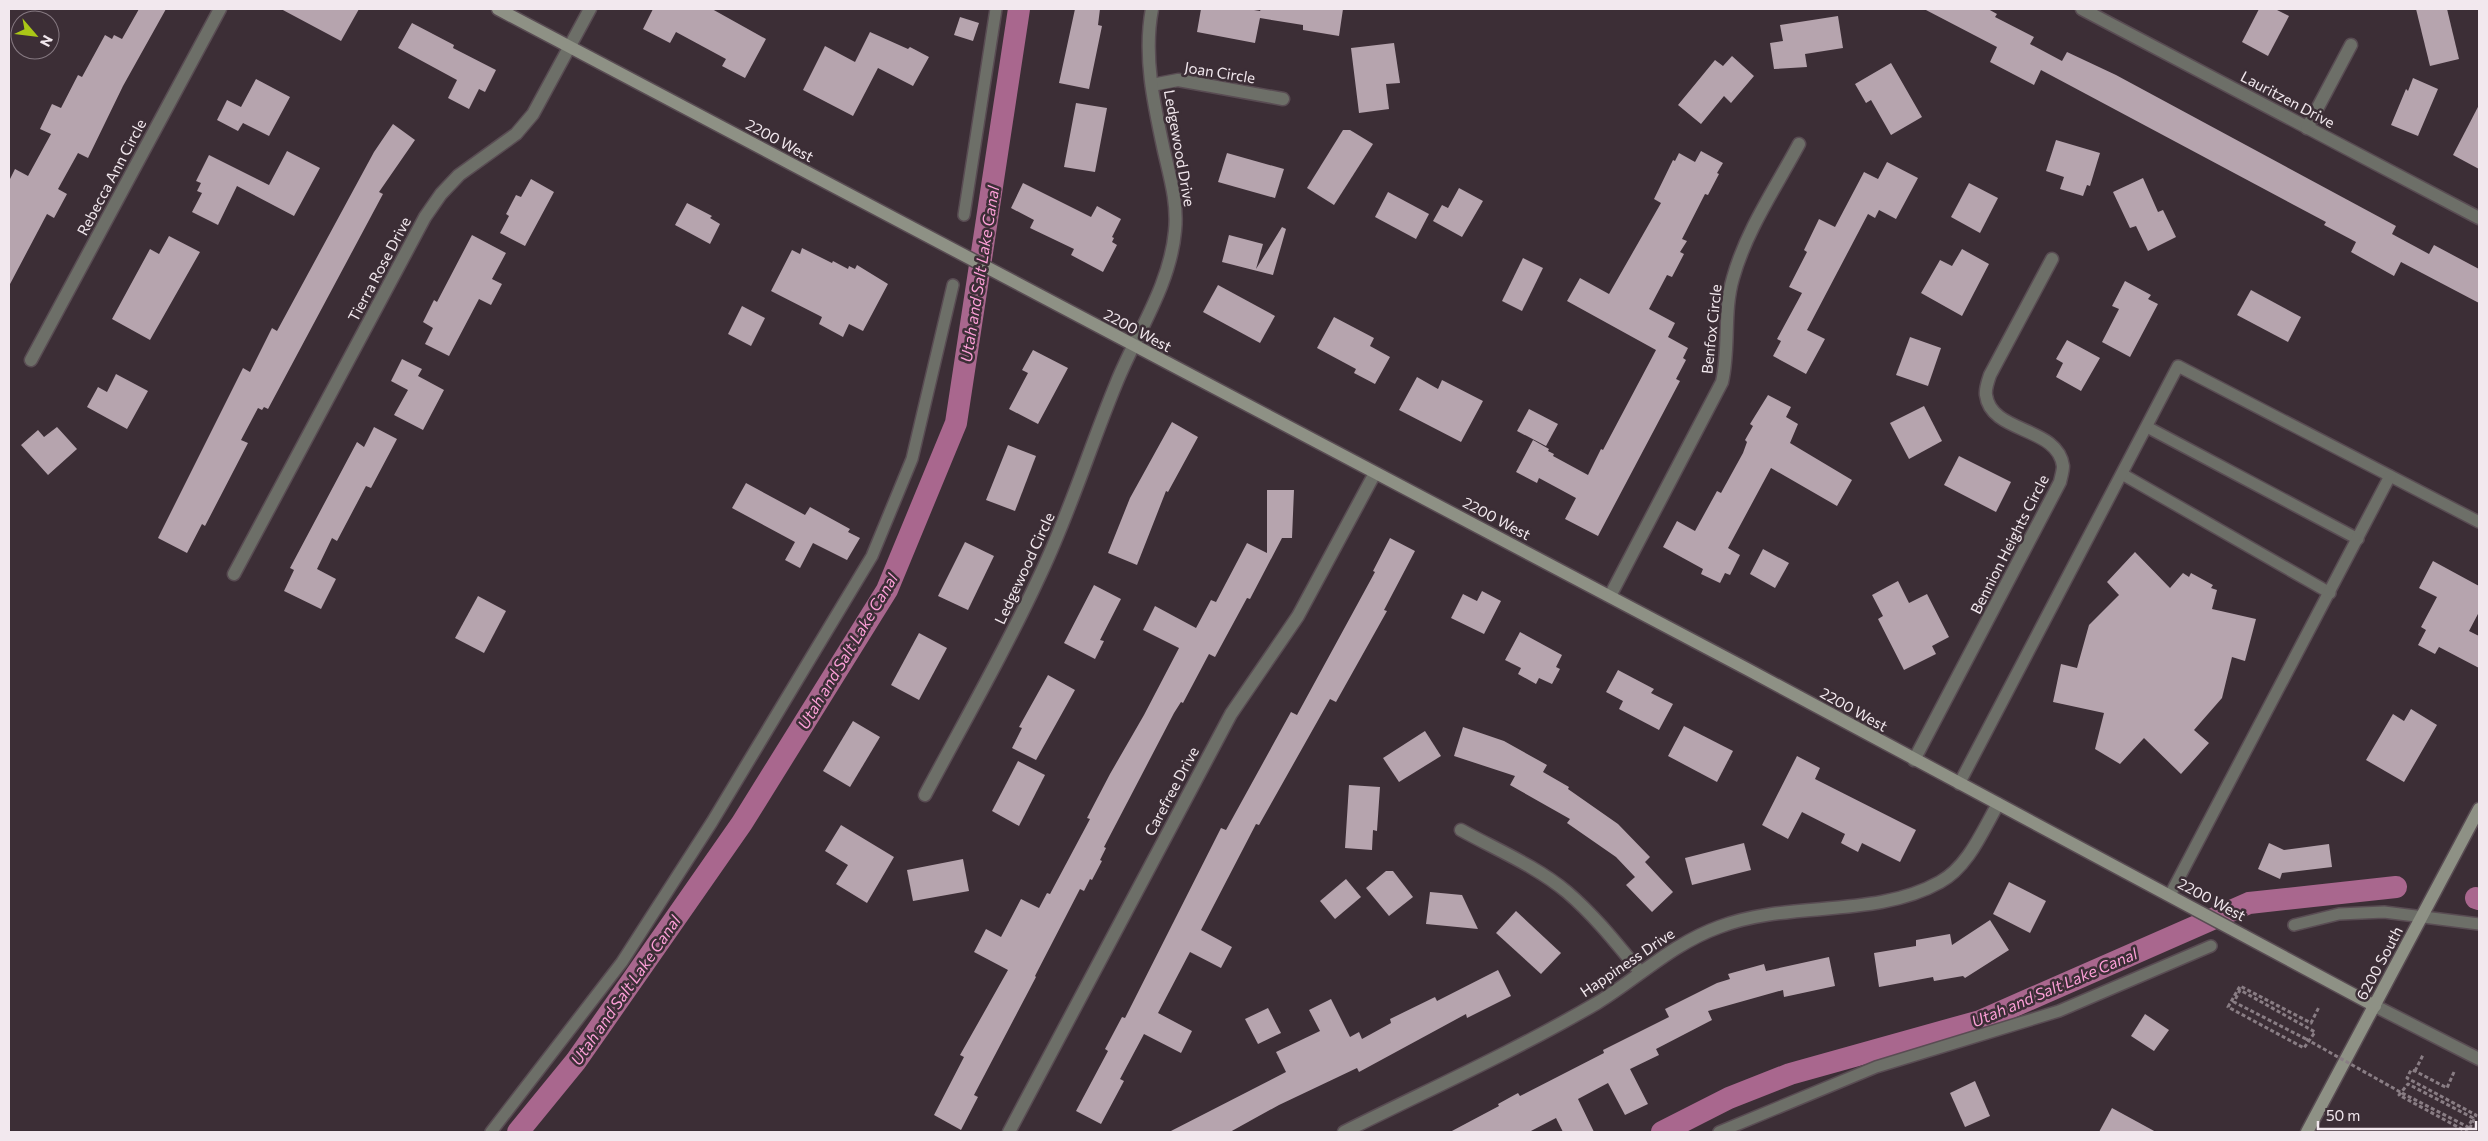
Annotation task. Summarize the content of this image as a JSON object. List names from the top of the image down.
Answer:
{
  "streets": {
    "street": [
      "Joan Circle",
      "Lauritzen Drive",
      "2200 West",
      "Ledgewood Drive",
      "Rebecca Ann Circle",
      "Tierra Rose Drive",
      "Benfox Circle",
      "Bennion Heights Circle",
      "Ledgewood Circle",
      "Carefree Drive",
      "Happiness Drive",
      "6200 South"
    ]
  },
  "crossings": [
    ["Joan Circle", "Ledgewood Drive"],
    ["2200 West", "Ledgewood Drive"],
    ["2200 West", "Tierra Rose Drive"],
    ["2200 West", "Benfox Circle"],
    ["2200 West", "Bennion Heights Circle"],
    ["2200 West", "Ledgewood Circle"],
    ["2200 West", "Carefree Drive"],
    ["2200 West", "Happiness Drive"],
    ["2200 West", "6200 South"],
    ["Ledgewood Drive", "Ledgewood Circle"]
  ],
  "water": ["Utah and Salt Lake Canal"],
  "scale_bar": "50 m",
  "north": "bottom right"
}
